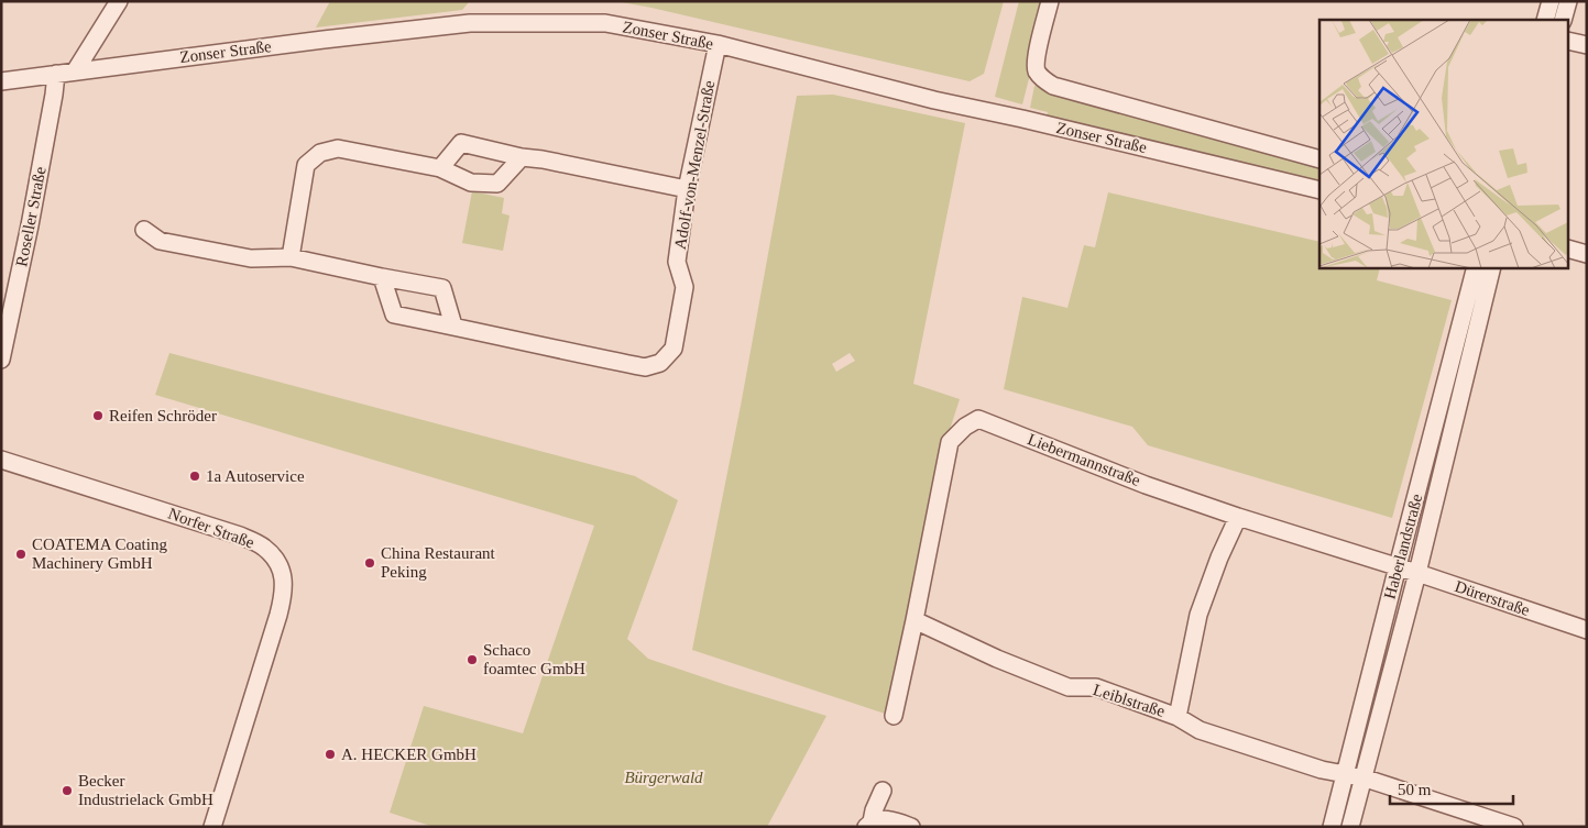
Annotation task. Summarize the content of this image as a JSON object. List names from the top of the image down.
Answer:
{
  "streets": {
    "street": [
      "Zonser Straße",
      "Adolf-von-Menzel-Straße",
      "Roseller Straße",
      "Liebermannstraße",
      "Norfer Straße",
      "Haberlandstraße",
      "Dürerstraße",
      "Leiblstraße"
    ]
  },
  "crossings": [
    ["Zonser Straße", "Adolf-von-Menzel-Straße"],
    ["Zonser Straße", "Roseller Straße"],
    ["Liebermannstraße", "Haberlandstraße"],
    ["Liebermannstraße", "Dürerstraße"],
    ["Liebermannstraße", "Leiblstraße"],
    ["Haberlandstraße", "Dürerstraße"],
    ["Haberlandstraße", "Leiblstraße"]
  ],
  "parks": ["Bürgerwald"],
  "places": [
    "Reifen Schröder",
    "1a Autoservice",
    "COATEMA Coating Machinery GmbH",
    "China Restaurant Peking",
    "Schaco foamtec GmbH",
    "A. HECKER GmbH",
    "Becker Industrielack GmbH"
  ],
  "scale_bar": "50 m"
}
